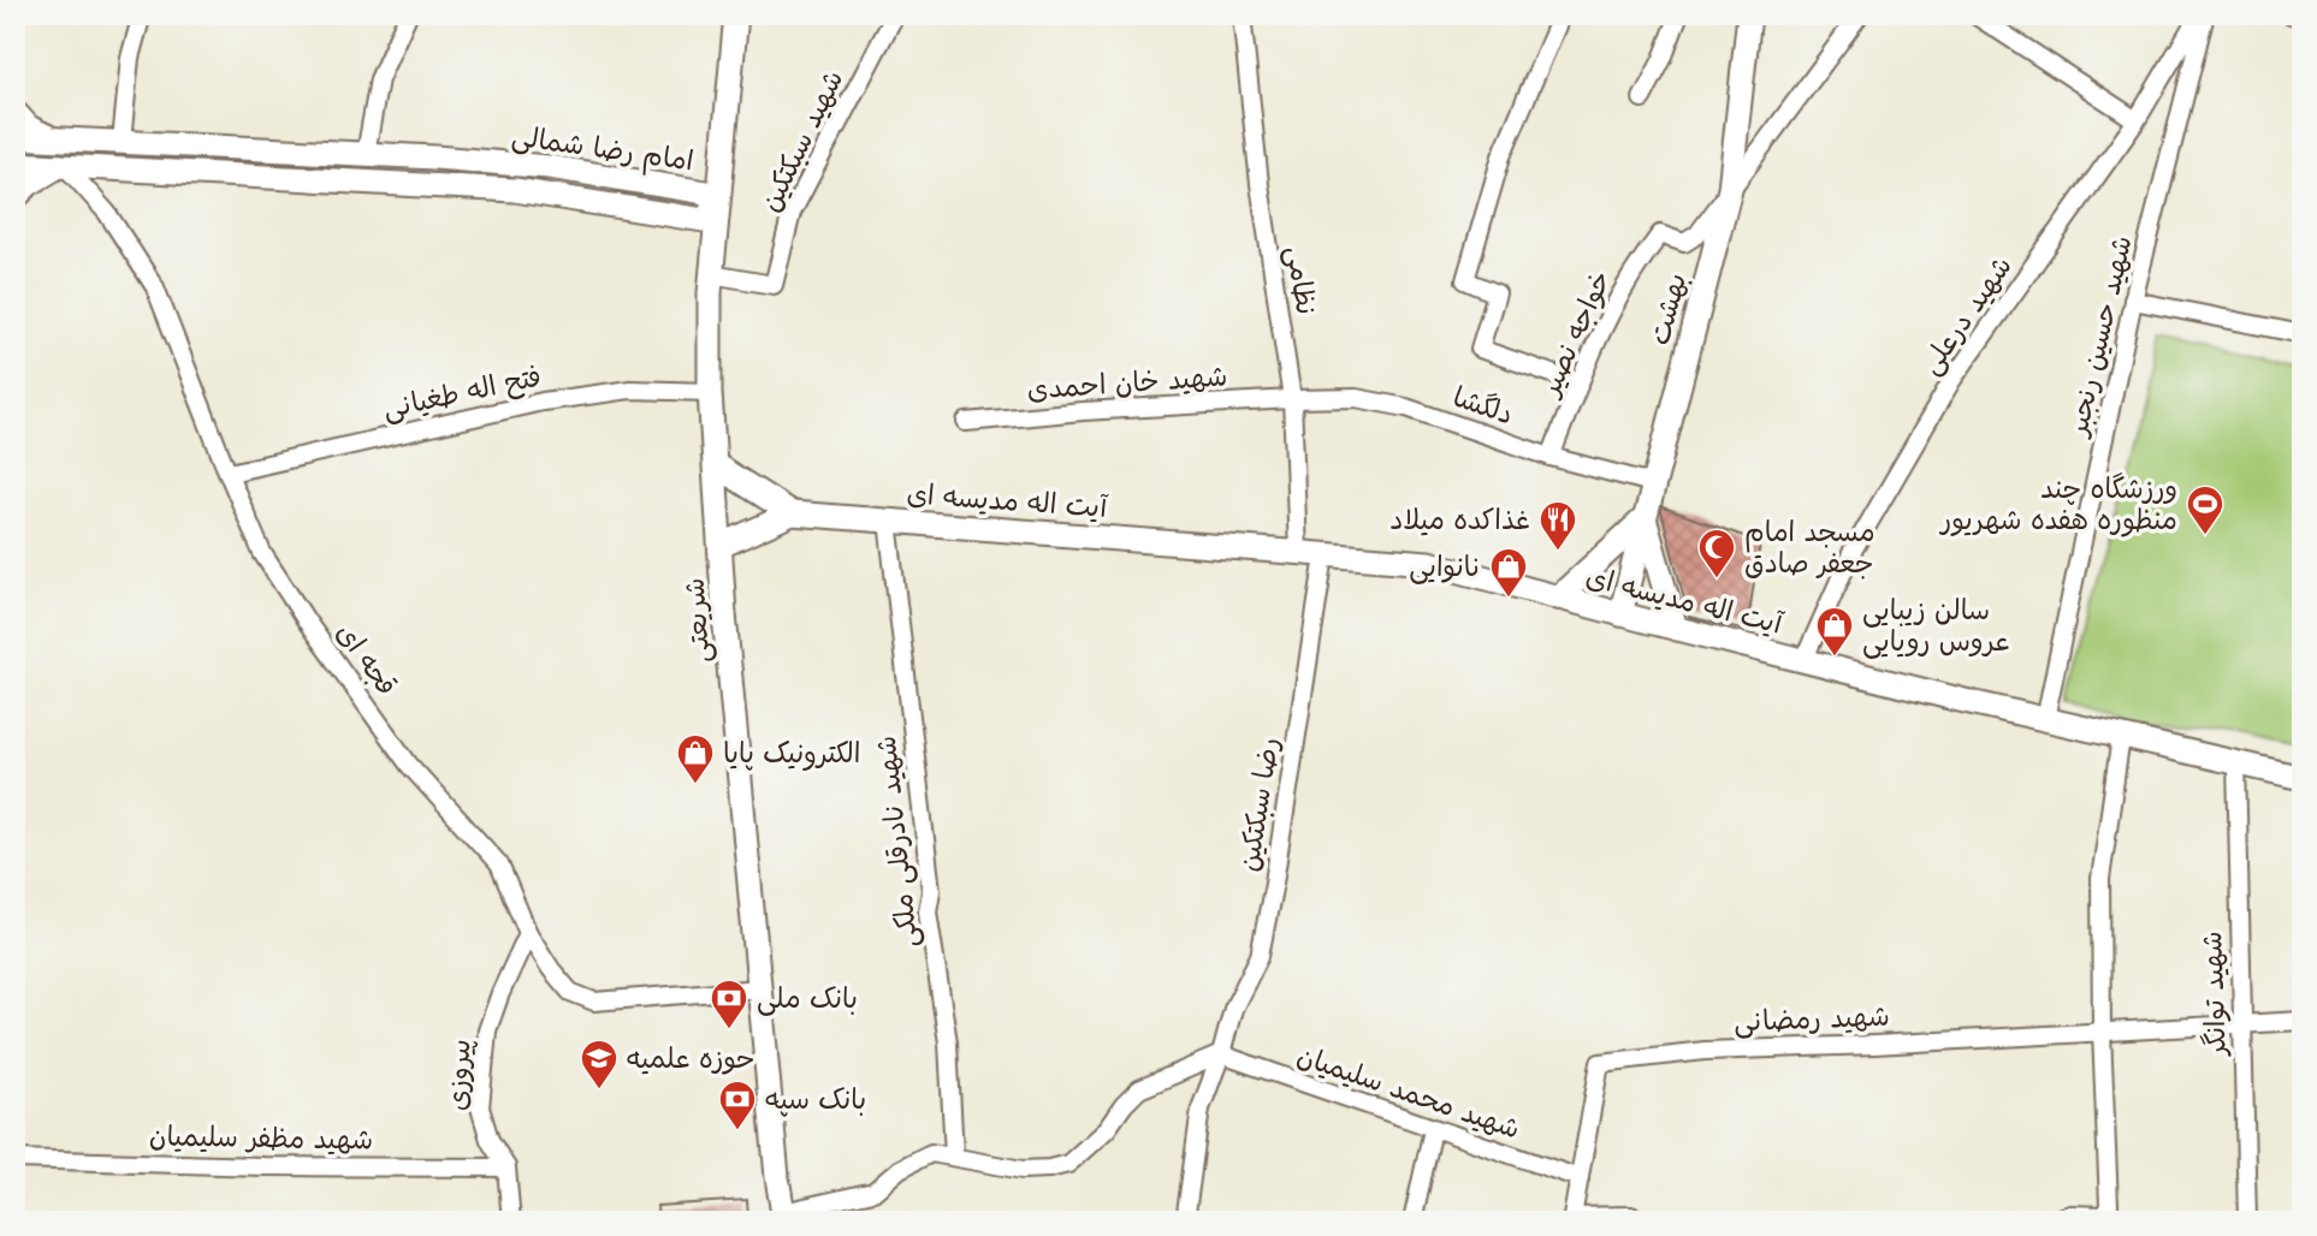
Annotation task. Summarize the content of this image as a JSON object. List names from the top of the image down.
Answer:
{
  "streets": {
    "street": [
      "شهید سبکتکین",
      "امام رضا شمالی",
      "نظامی",
      "بهشت",
      "شهید درعلی",
      "خواجه نصیر",
      "شهید حسین رنجبر",
      "شهید خان احمدی",
      "فتح اله طغیانی",
      "دلگشا",
      "آیت اله مدیسه ای",
      "شریعتی",
      "قجه ای",
      "رضا سبکتکین",
      "شهید نادرقلی ملکی",
      "شهید توانگر",
      "شهید رمضانی",
      "پیروزی",
      "شهید محمد سلیمیان",
      "شهید مظفر سلیمیان"
    ]
  },
  "crossings": [
    ["شهید سبکتکین", "شریعتی"],
    ["امام رضا شمالی", "شریعتی"],
    ["امام رضا شمالی", "قجه ای"],
    ["نظامی", "شهید خان احمدی"],
    ["نظامی", "دلگشا"],
    ["نظامی", "آیت اله مدیسه ای"],
    ["بهشت", "خواجه نصیر"],
    ["بهشت", "دلگشا"],
    ["بهشت", "آیت اله مدیسه ای"],
    ["شهید درعلی", "آیت اله مدیسه ای"],
    ["خواجه نصیر", "دلگشا"],
    ["شهید حسین رنجبر", "آیت اله مدیسه ای"],
    ["شهید خان احمدی", "دلگشا"],
    ["فتح اله طغیانی", "شریعتی"],
    ["فتح اله طغیانی", "قجه ای"],
    ["آیت اله مدیسه ای", "رضا سبکتکین"],
    ["آیت اله مدیسه ای", "شهید نادرقلی ملکی"],
    ["آیت اله مدیسه ای", "شهید توانگر"],
    ["شریعتی", "قجه ای"],
    ["قجه ای", "پیروزی"],
    ["رضا سبکتکین", "شهید محمد سلیمیان"],
    ["شهید توانگر", "شهید رمضانی"],
    ["شهید رمضانی", "شهید محمد سلیمیان"],
    ["پیروزی", "شهید مظفر سلیمیان"]
  ],
  "places": {
    "sports": ["ورزشگاه چند منظوره هفده شهریور"],
    "restaurant": ["غذاکده میلاد"],
    "mosque": ["مسجد امام جعفر صادق"],
    "shop": ["نانوایی", "سالن زیبایی عروس رویایی", "الکترونیک پایا"],
    "bank": ["بانک ملی", "بانک سپه"],
    "school or university": ["حوزه علمیه"]
  }
}
